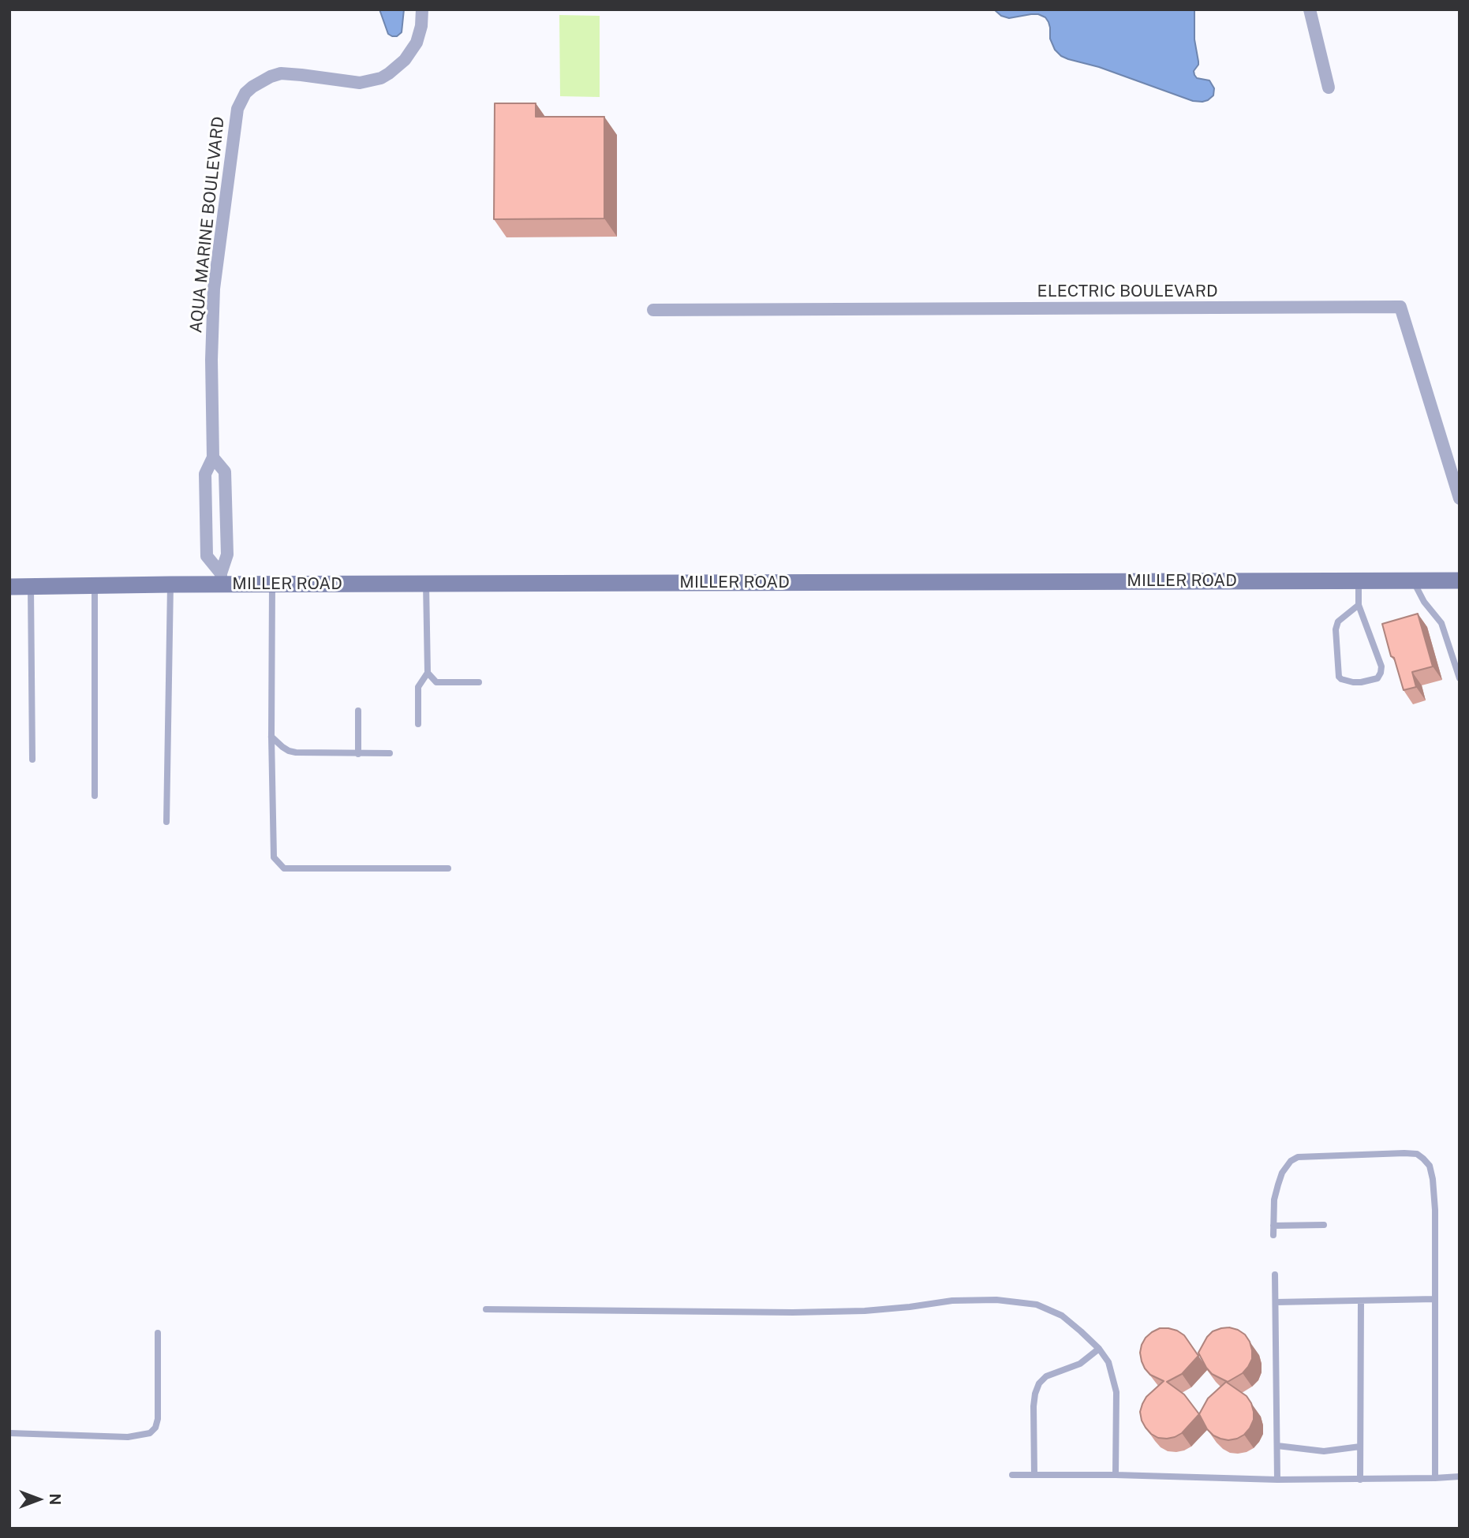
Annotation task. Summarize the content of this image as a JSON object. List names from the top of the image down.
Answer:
{
  "streets": {
    "street": ["AQUA MARINE BOULEVARD", "ELECTRIC BOULEVARD", "MILLER ROAD"]
  },
  "crossings": [
    ["AQUA MARINE BOULEVARD", "MILLER ROAD"]
  ],
  "north": "right"
}
